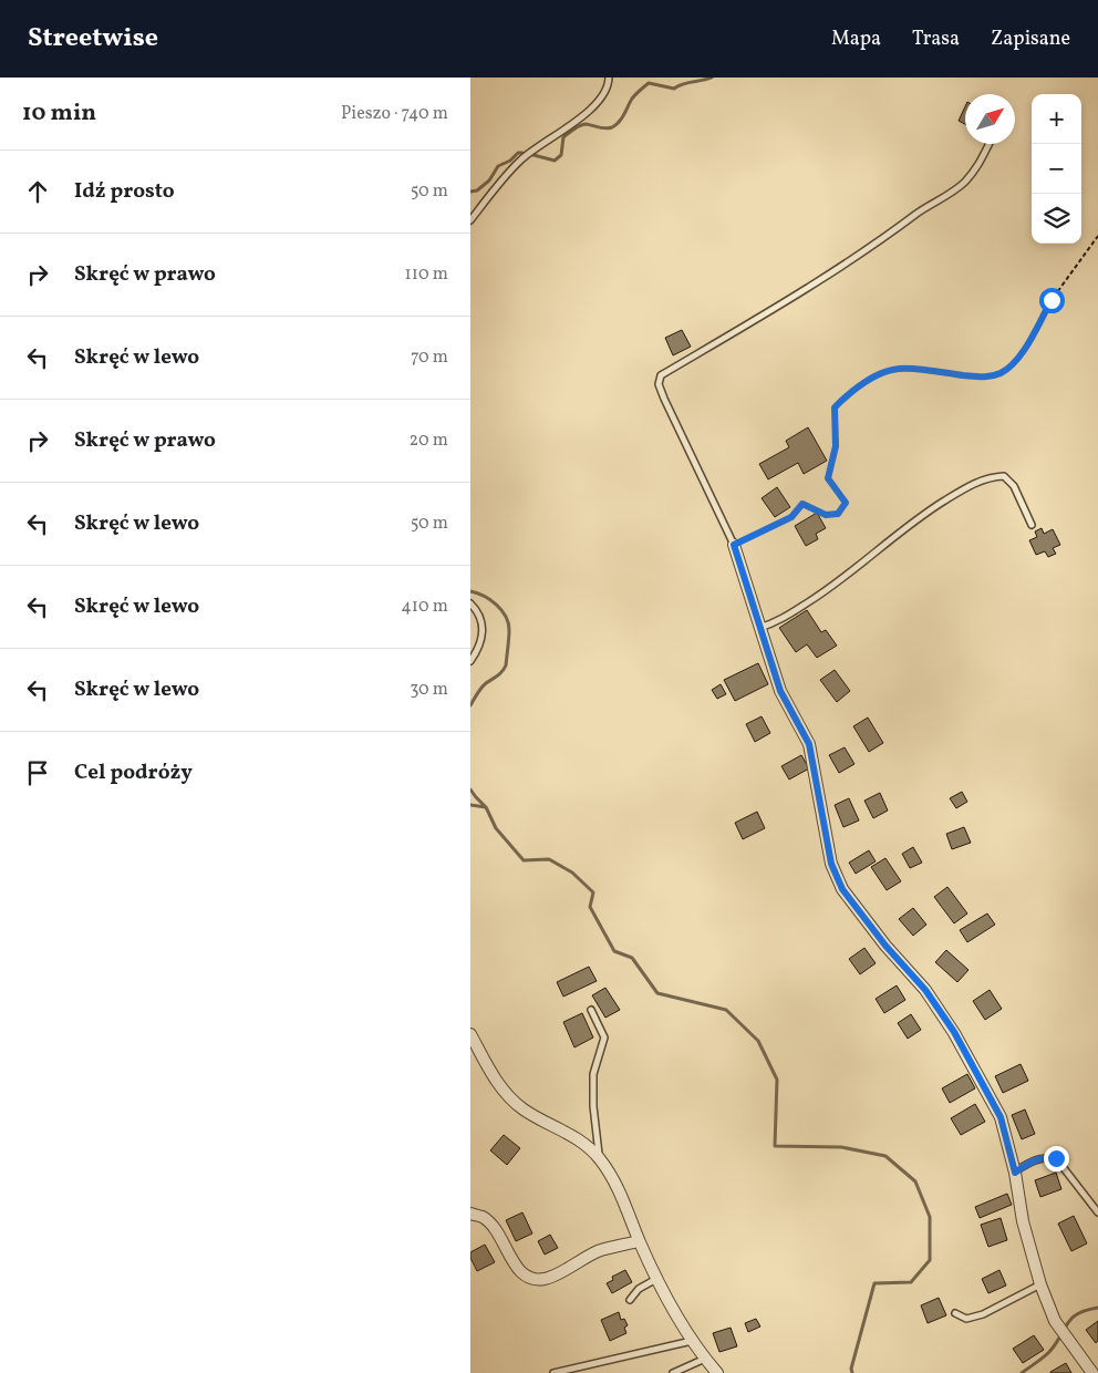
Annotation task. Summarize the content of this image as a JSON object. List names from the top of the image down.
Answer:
{
  "north": "top right",
  "page": {
    "header": "Streetwise",
    "nav": ["Mapa", "Trasa", "Zapisane"],
    "heading": ["10 min", "Pieszo · 740 m"],
    "map_buttons": ["+", "−"],
    "list": [
      ["Idź prosto", "50 m"],
      ["Skręć w prawo", "110 m"],
      ["Skręć w lewo", "70 m"],
      ["Skręć w prawo", "20 m"],
      ["Skręć w lewo", "50 m"],
      ["Skręć w lewo", "410 m"],
      ["Skręć w lewo", "30 m"],
      "Cel podróży"
    ]
  }
}
